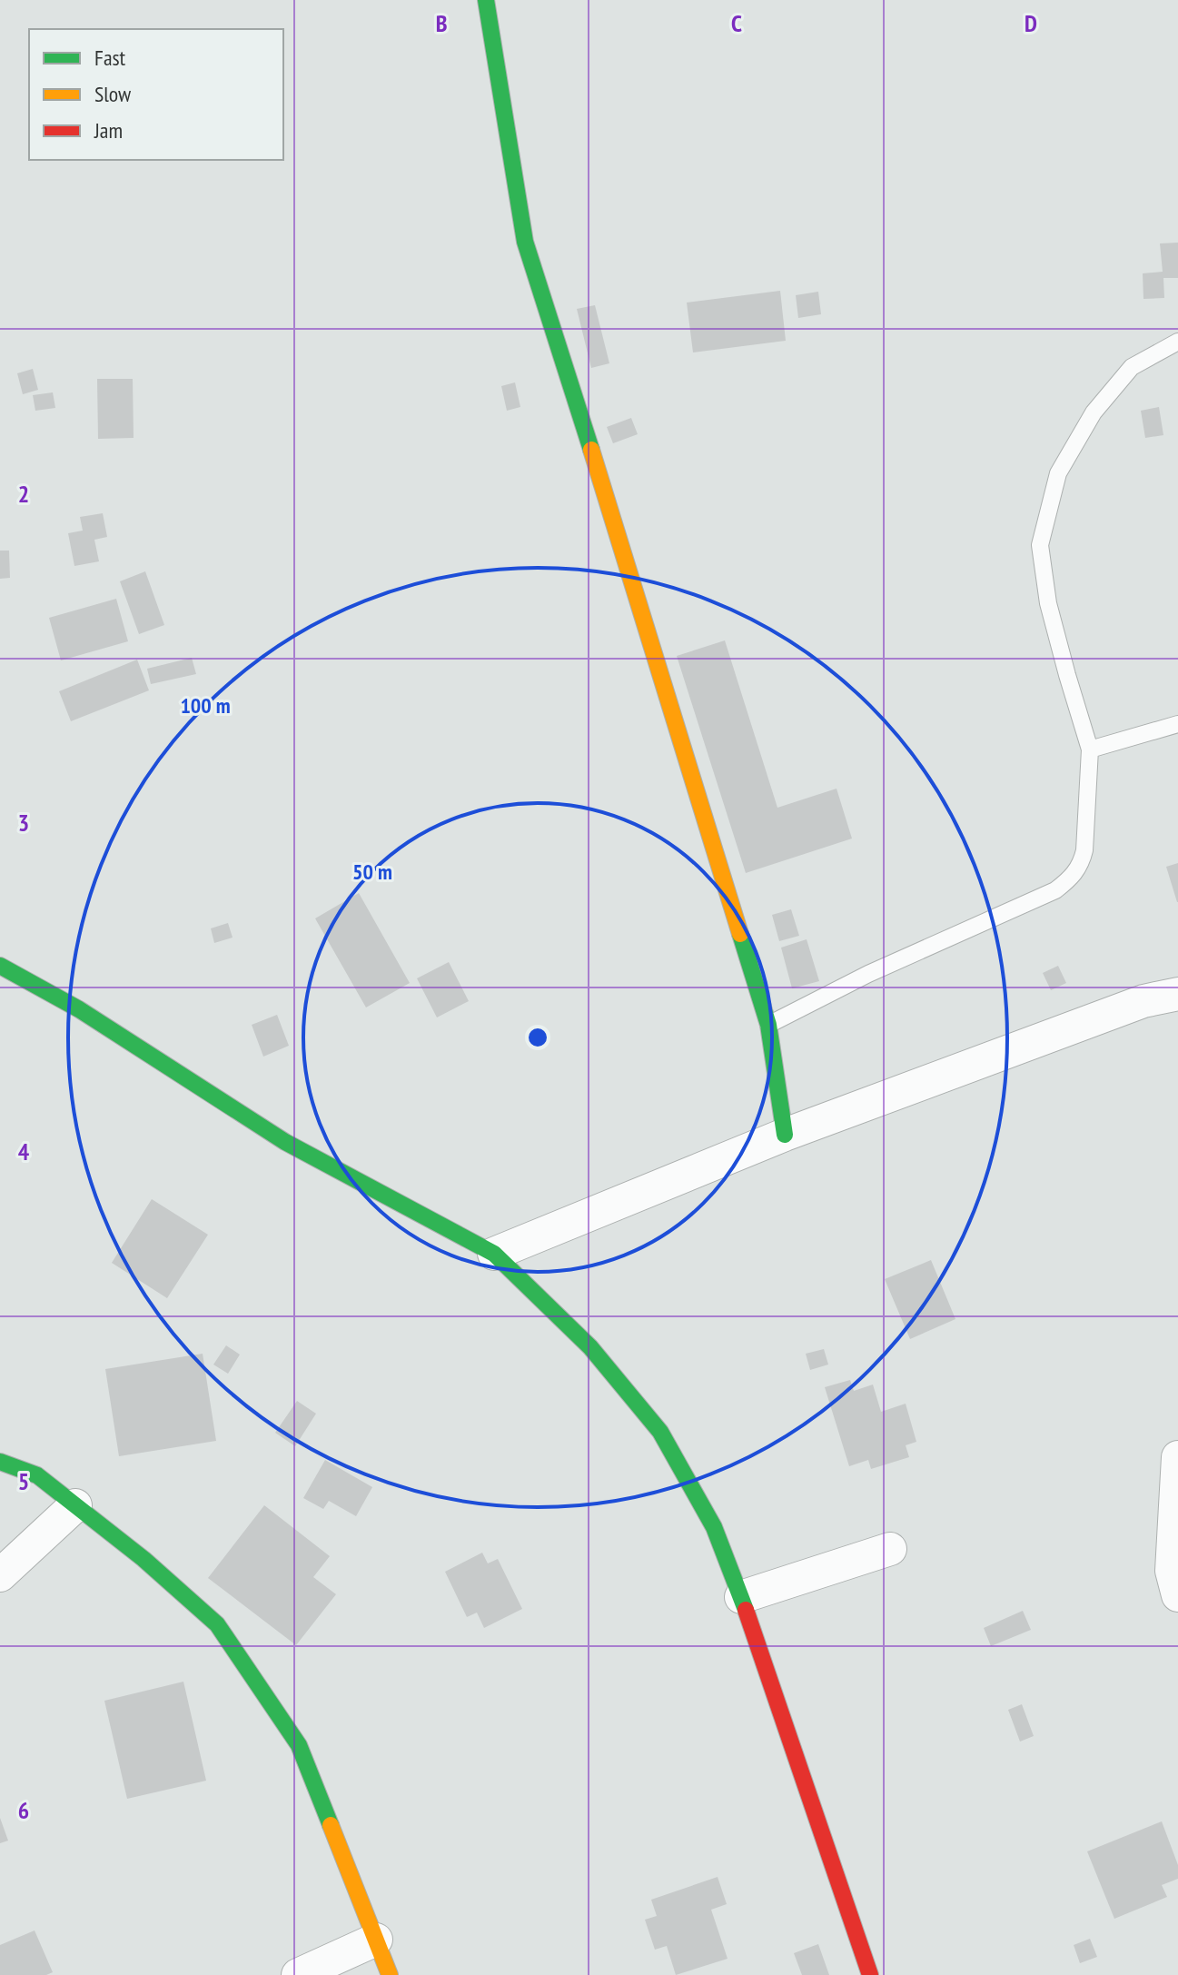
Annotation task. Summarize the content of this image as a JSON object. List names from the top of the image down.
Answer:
{
  "legend": ["Fast", "Slow", "Jam"],
  "grid": {
    "columns": ["B", "C", "D"],
    "rows": [
      "2",
      "3",
      "4",
      "5",
      "6"
    ]
  },
  "rings": ["100 m", "50 m"]
}
